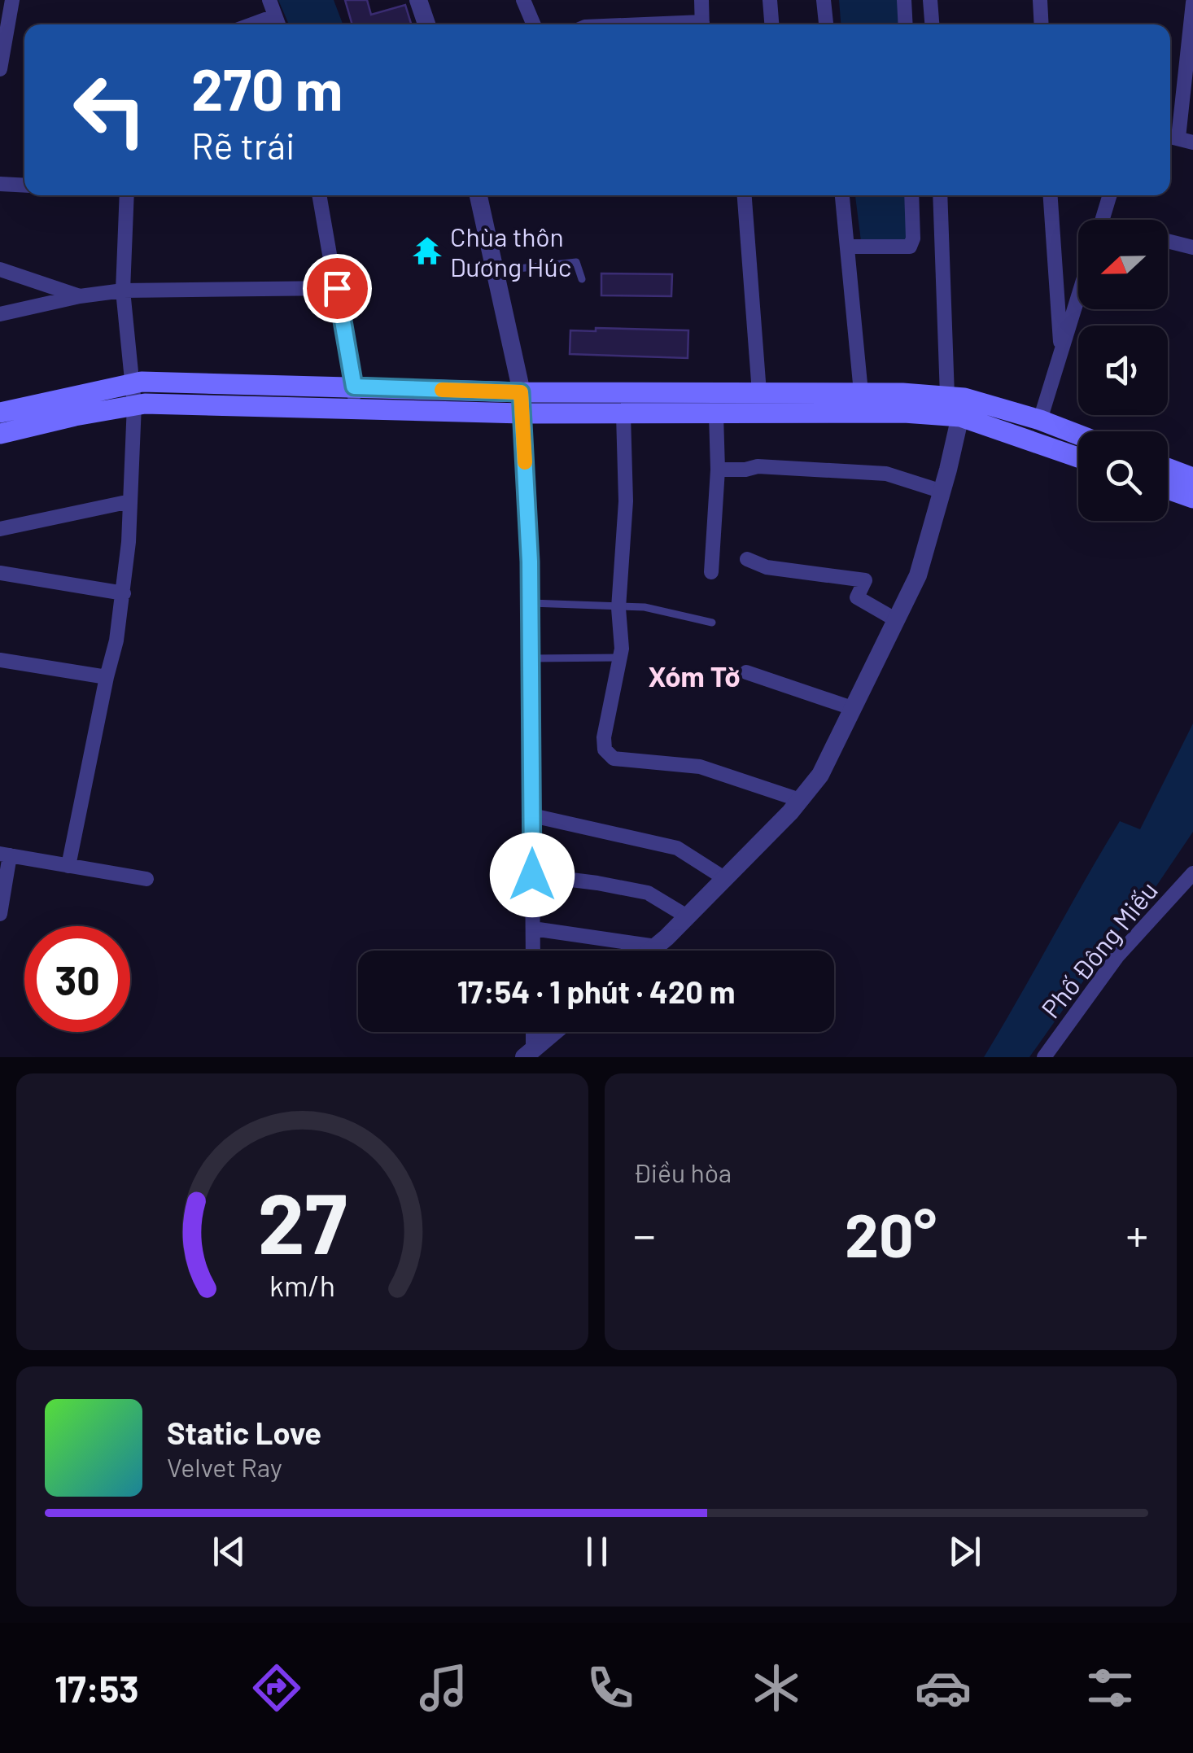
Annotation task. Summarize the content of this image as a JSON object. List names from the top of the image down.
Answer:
{
  "streets": {
    "street": ["Phố Đông Miếu"]
  },
  "districts": ["Xóm Tờ"],
  "places": {
    "temple": ["Chùa thôn Dương Húc"]
  },
  "north": "left",
  "page": {
    "turn": ["270 m", "Rẽ trái"],
    "limit": "30",
    "trip": "17:54 · 1 phút · 420 m",
    "tile": "Điều hòa",
    "heat": ["−", "20°", "+"],
    "song": ["Static Love", "Velvet Ray"],
    "tabs": "17:53",
    "gauge": ["27", "km/h"]
  }
}
